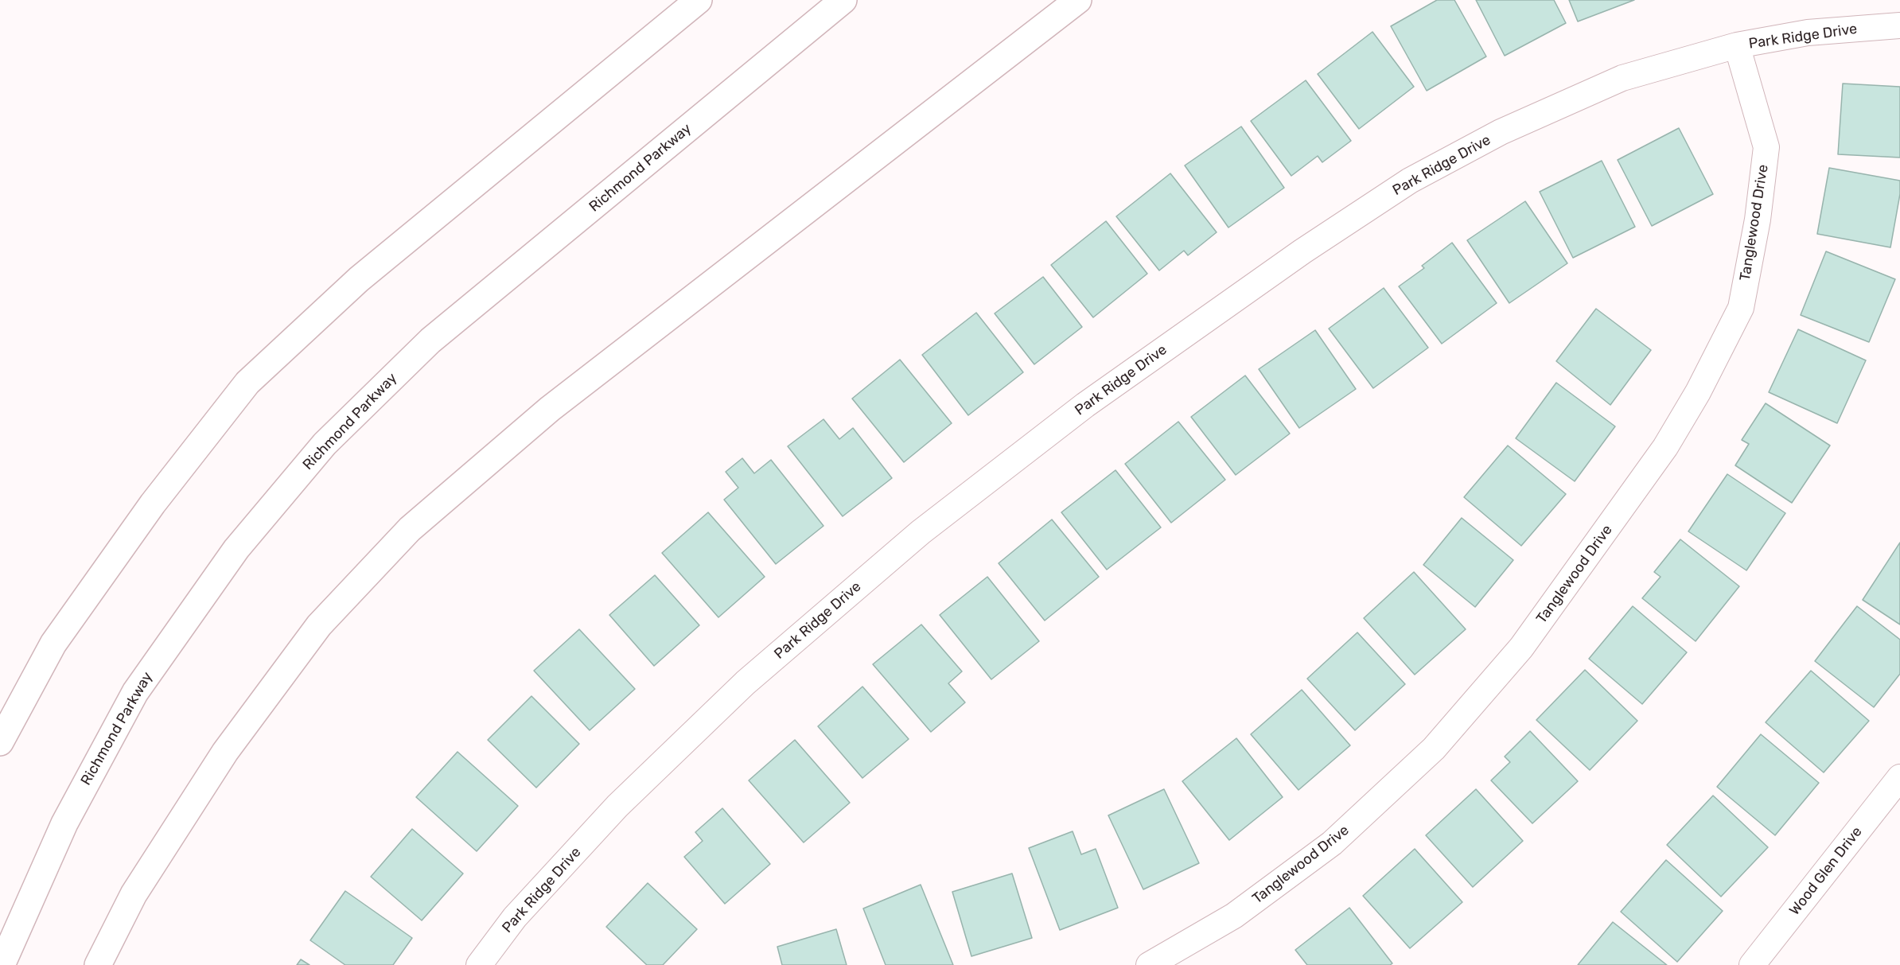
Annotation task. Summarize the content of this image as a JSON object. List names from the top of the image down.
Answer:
{
  "streets": {
    "highway": ["Richmond Parkway"],
    "street": ["Park Ridge Drive", "Tanglewood Drive", "Wood Glen Drive"]
  },
  "crossings": [
    ["Park Ridge Drive", "Tanglewood Drive"]
  ]
}
